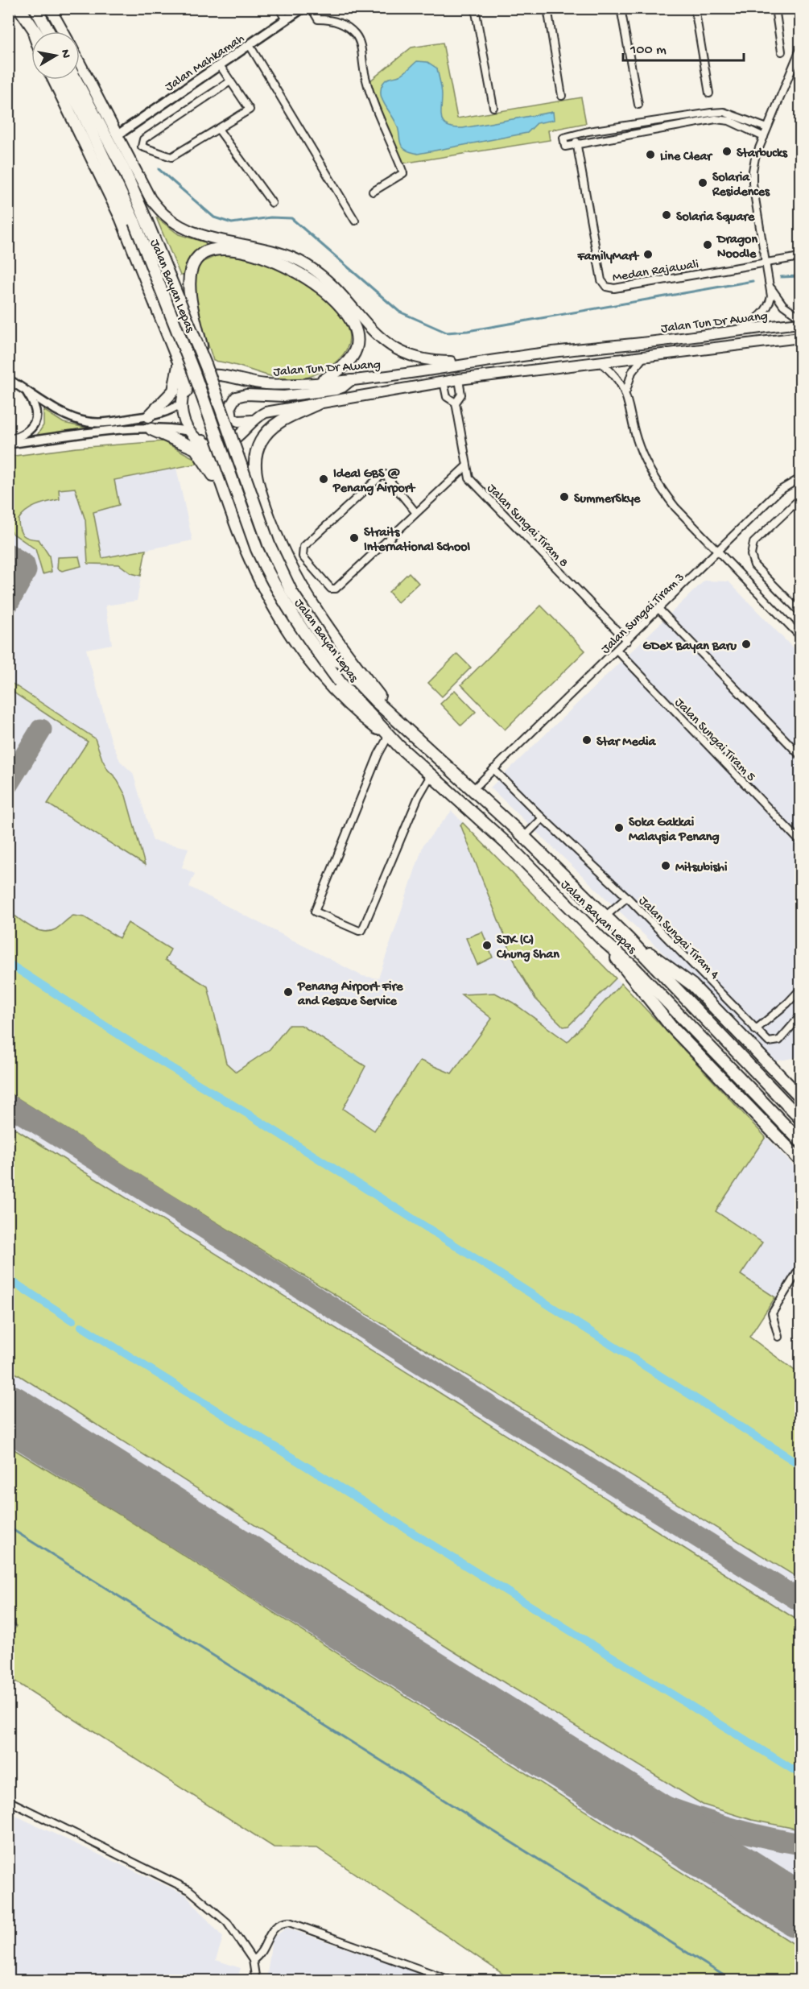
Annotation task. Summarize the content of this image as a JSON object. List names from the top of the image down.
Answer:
{
  "streets": {
    "highway": ["Jalan Bayan Lepas"],
    "main road": ["Jalan Mahkamah", "Jalan Tun Dr Awang"],
    "street": [
      "Medan Rajawali",
      "Jalan Sungai Tiram 8",
      "Jalan Sungai Tiram 3",
      "Jalan Sungai Tiram 5",
      "Jalan Sungai Tiram 4"
    ]
  },
  "crossings": [
    ["Jalan Bayan Lepas", "Jalan Sungai Tiram 3"],
    ["Jalan Tun Dr Awang", "Jalan Sungai Tiram 8"],
    ["Jalan Sungai Tiram 8", "Jalan Sungai Tiram 3"],
    ["Jalan Sungai Tiram 3", "Jalan Sungai Tiram 5"]
  ],
  "places": [
    "Starbucks",
    "Line Clear",
    "Solaria Residences",
    "Solaria Square",
    "Dragon Noodle",
    "FamilyMart",
    "Ideal GBS @ Penang Airport",
    "SummerSkye",
    "Straits International School",
    "GDex Bayan Baru",
    "Star Media",
    "Soka Gakkai Malaysia Penang",
    "Mitsubishi",
    "SJK (C) Chung Shan",
    "Penang Airport Fire and Rescue Service"
  ],
  "scale_bar": "100 m",
  "north": "right"
}
